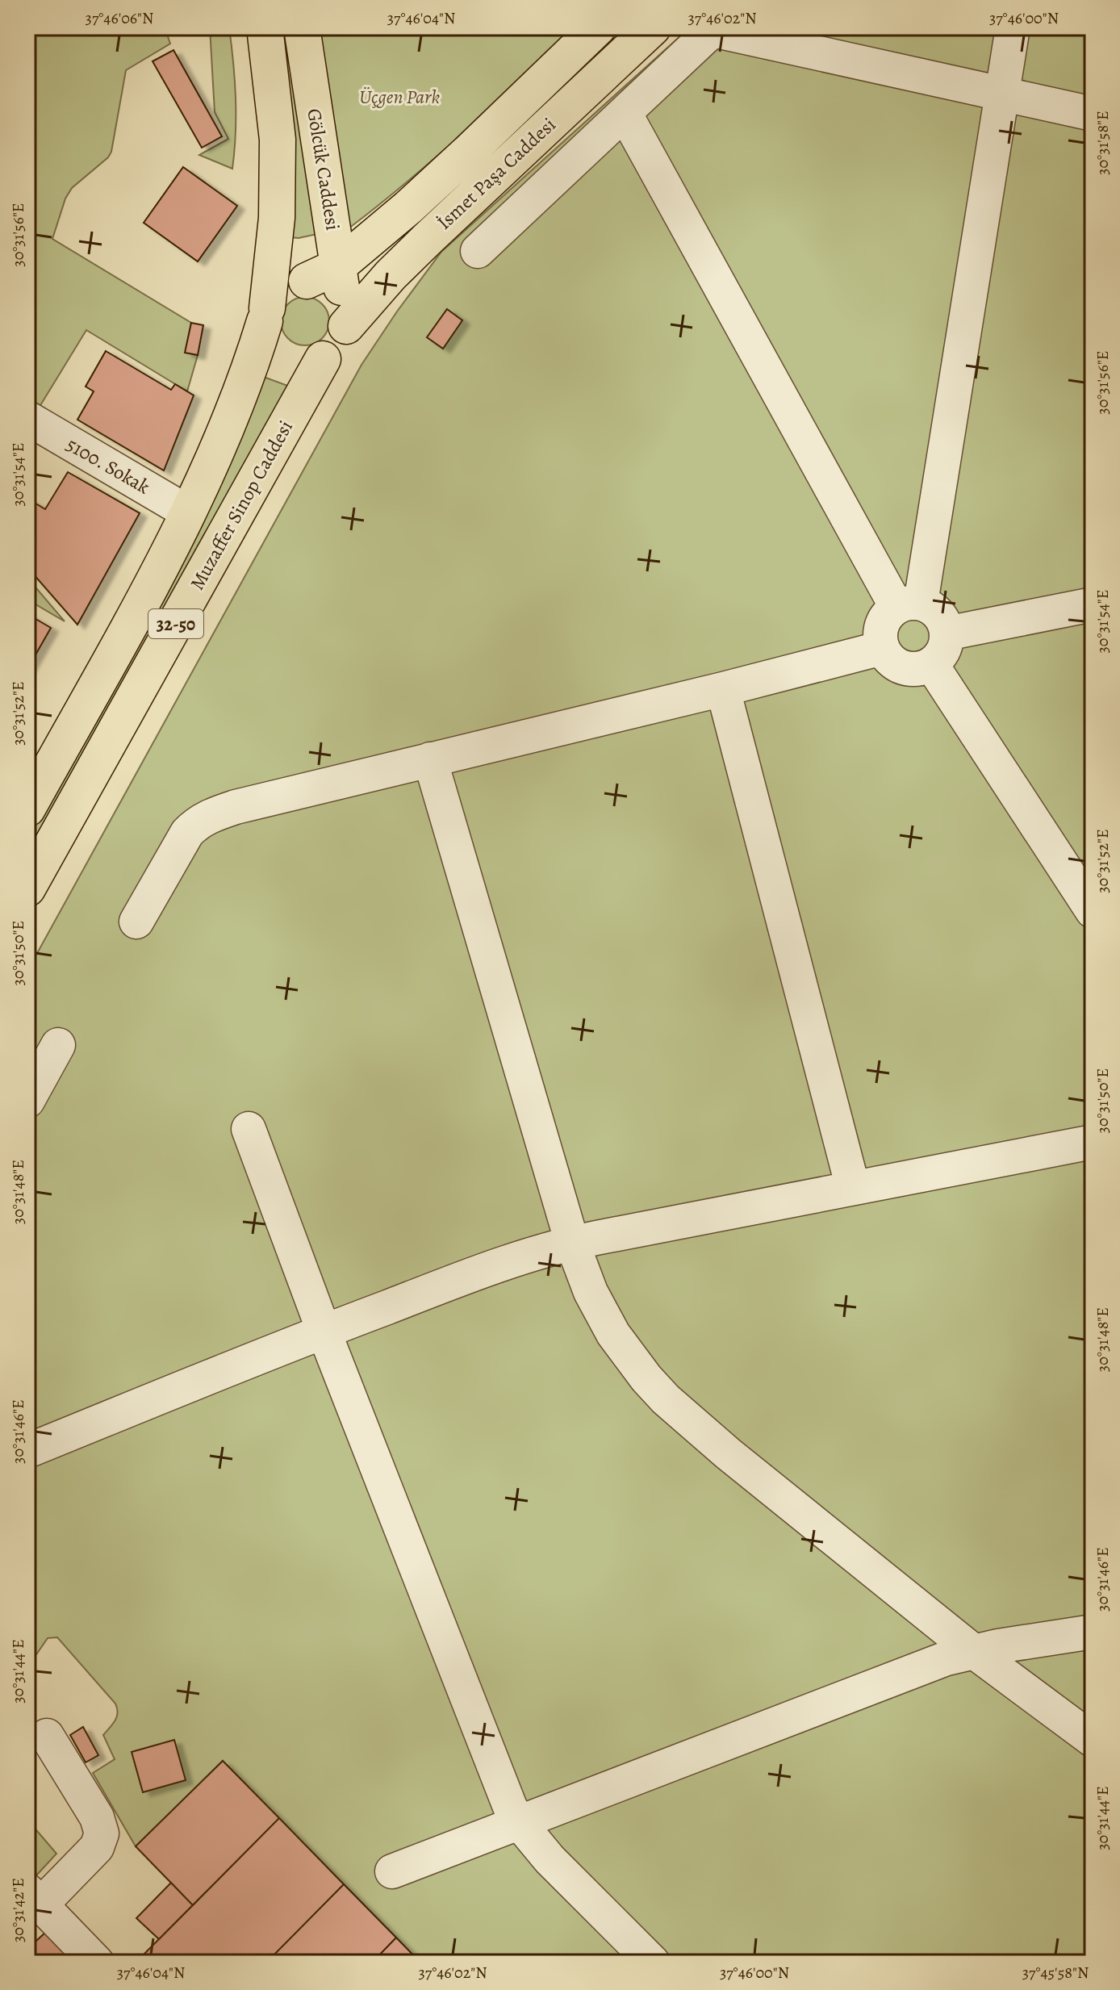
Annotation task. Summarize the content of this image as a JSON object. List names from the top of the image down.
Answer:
{
  "streets": {
    "main road": [
      "Gölcük Caddesi",
      "İsmet Paşa Caddesi",
      "Muzaffer Sinop Caddesi",
      "32-50"
    ],
    "street": ["5100. Sokak"]
  },
  "crossings": [
    ["Gölcük Caddesi", "İsmet Paşa Caddesi"],
    ["Gölcük Caddesi", "Muzaffer Sinop Caddesi"],
    ["İsmet Paşa Caddesi", "Muzaffer Sinop Caddesi"],
    ["5100. Sokak", "Muzaffer Sinop Caddesi"]
  ],
  "parks": ["Üçgen Park"],
  "coordinates": [
    "37°46'06\"N",
    "37°46'04\"N",
    "37°46'02\"N",
    "37°46'00\"N",
    "30°31'58\"E",
    "30°31'56\"E",
    "30°31'54\"E",
    "30°31'52\"E",
    "30°31'50\"E",
    "30°31'48\"E",
    "30°31'46\"E",
    "30°31'44\"E",
    "30°31'42\"E",
    "37°45'58\"N"
  ]
}
